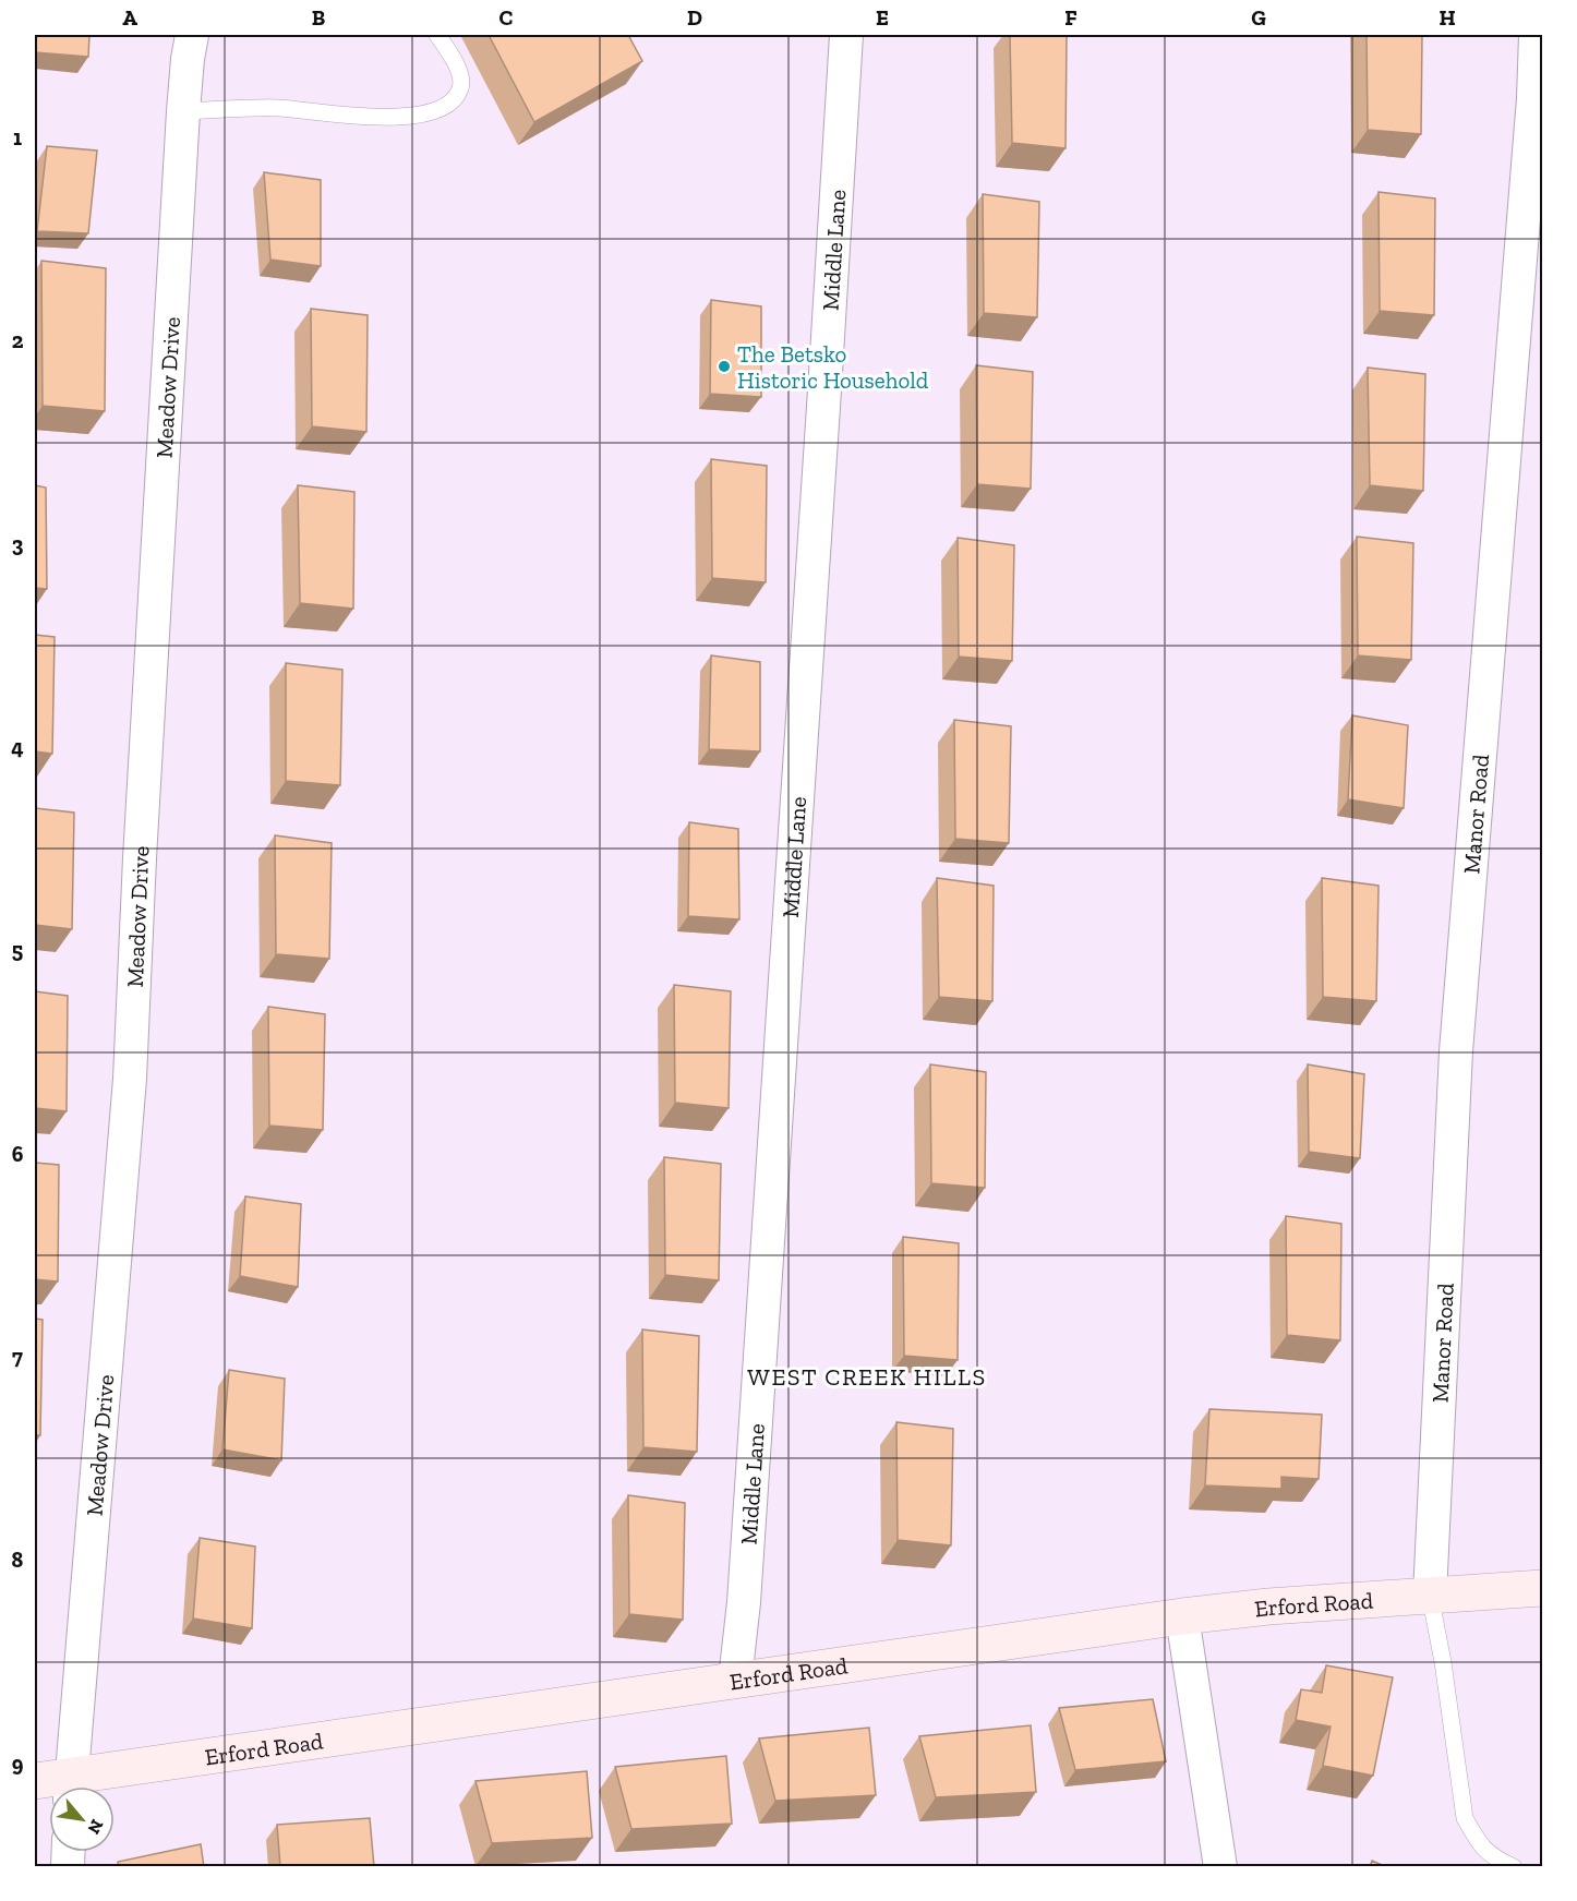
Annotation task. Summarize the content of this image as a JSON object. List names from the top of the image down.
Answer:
{
  "streets": {
    "street": [
      "Middle Lane",
      "Meadow Drive",
      "Manor Road",
      "Erford Road"
    ]
  },
  "crossings": [
    ["Middle Lane", "Erford Road"],
    ["Manor Road", "Erford Road"]
  ],
  "districts": ["WEST CREEK HILLS"],
  "places": ["The Betsko Historic Household"],
  "north": "bottom right",
  "grid": {
    "columns": [
      "A",
      "B",
      "C",
      "D",
      "E",
      "F",
      "G",
      "H"
    ],
    "rows": [
      "1",
      "2",
      "3",
      "4",
      "5",
      "6",
      "7",
      "8",
      "9"
    ]
  }
}
